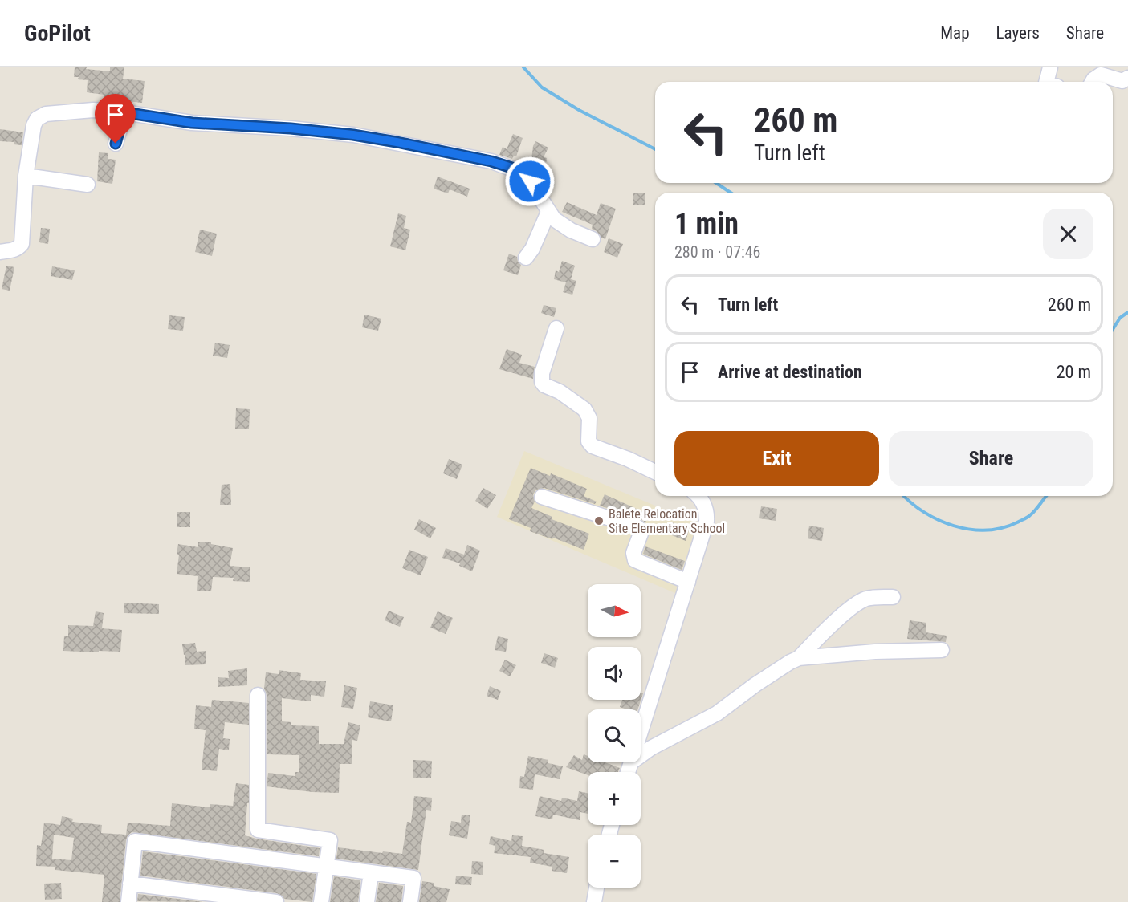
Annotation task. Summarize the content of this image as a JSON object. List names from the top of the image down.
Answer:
{
  "places": ["Balete Relocation Site Elementary School"],
  "north": "right",
  "page": {
    "header": "GoPilot",
    "nav": ["Map", "Layers", "Share"],
    "turn": ["260 m", "Turn left"],
    "heading": ["1 min", "280 m · 07:46"],
    "list": [
      {
        "name": "Turn left",
        "value": "260 m"
      },
      {
        "name": "Arrive at destination",
        "value": "20 m"
      }
    ],
    "buttons": ["Exit", "Share"],
    "map_buttons": ["+", "−"]
  }
}
